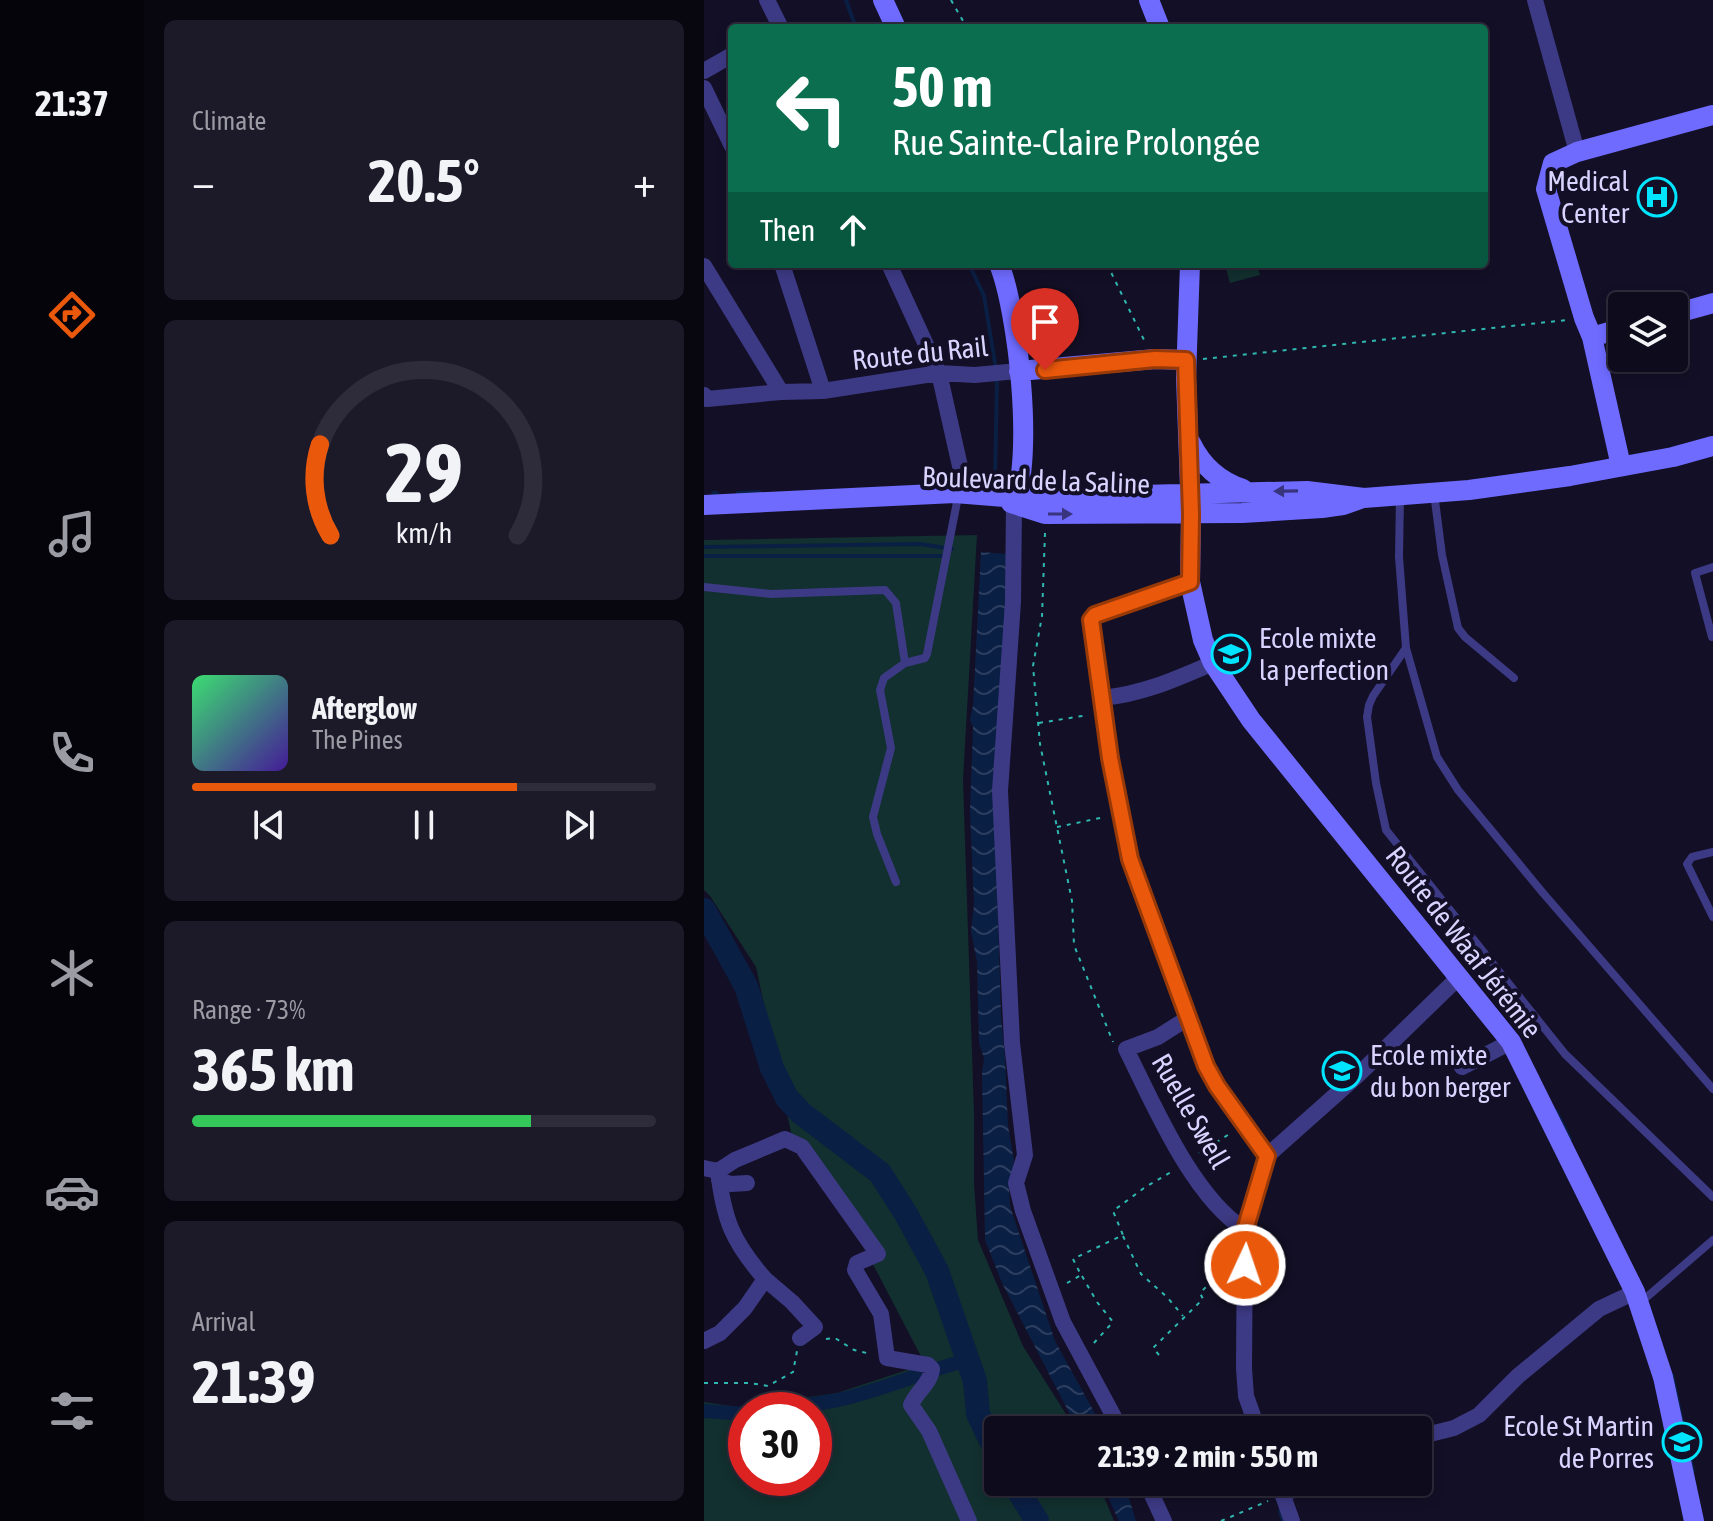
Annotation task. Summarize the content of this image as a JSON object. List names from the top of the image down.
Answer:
{
  "streets": {
    "street": [
      "Route du Rail",
      "Boulevard de la Saline",
      "Route de Waaf Jérémie",
      "Ruelle Swell"
    ]
  },
  "crossings": [
    ["Route du Rail", "Route de Waaf Jérémie"],
    ["Boulevard de la Saline", "Route de Waaf Jérémie"]
  ],
  "places": {
    "hospital": ["Medical Center"],
    "school or university": ["Ecole mixte la perfection", "Ecole mixte du bon berger", "Ecole St Martin de Porres"]
  },
  "page": {
    "tabs": "21:37",
    "tile": [
      "Climate",
      ["Range · 73%", "365 km"],
      ["Arrival", "21:39"]
    ],
    "turn": ["50 m", "Rue Sainte-Claire Prolongée"],
    "heat": ["−", "20.5°", "+"],
    "then": "Then",
    "song": ["Afterglow", "The Pines"],
    "limit": "30",
    "trip": "21:39 · 2 min · 550 m",
    "gauge": ["29", "km/h"]
  }
}
